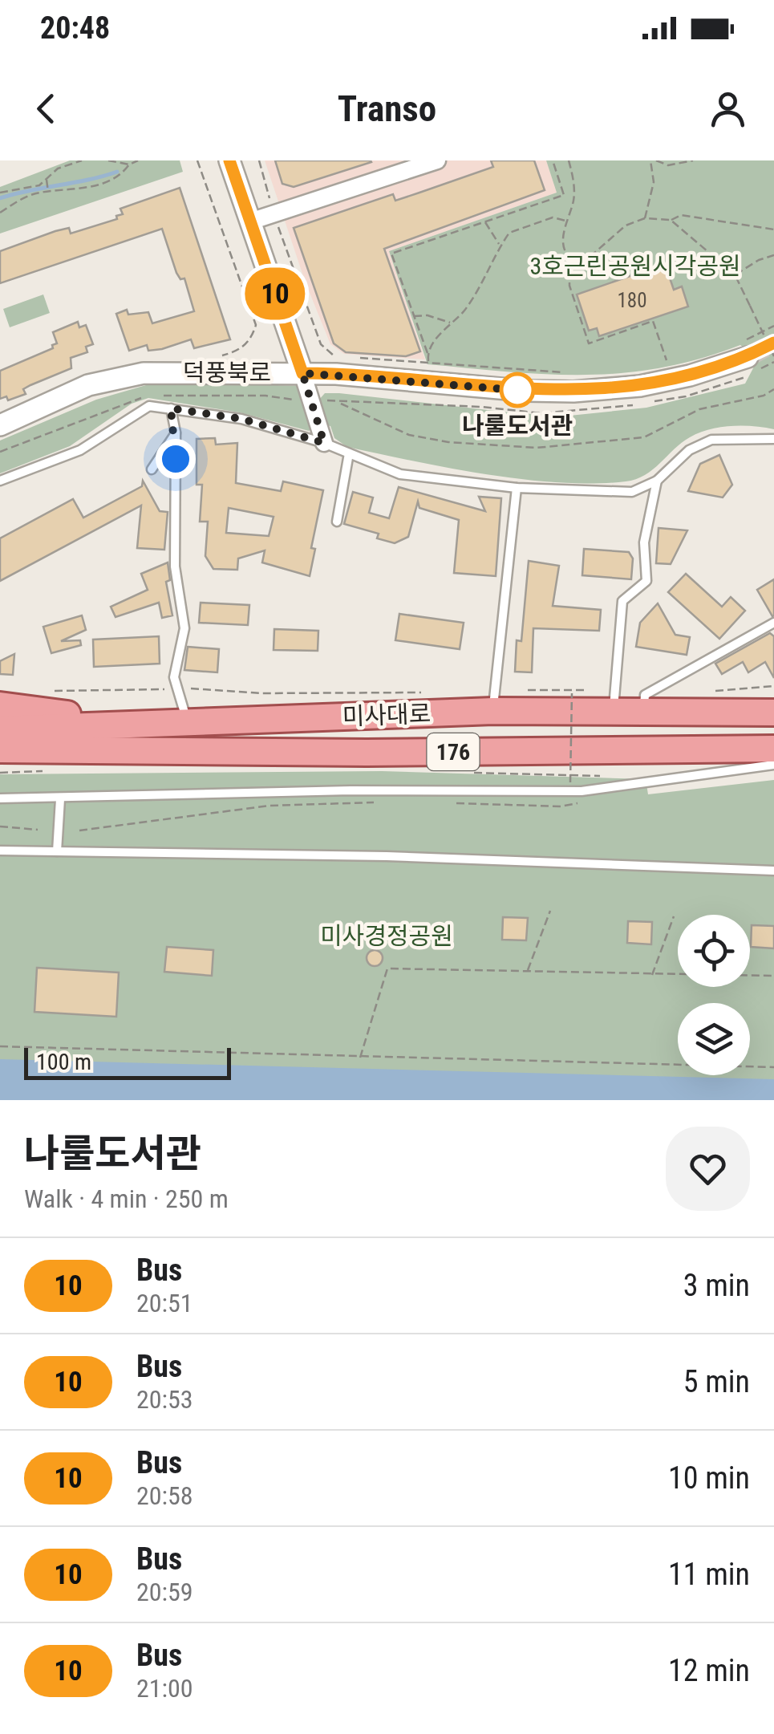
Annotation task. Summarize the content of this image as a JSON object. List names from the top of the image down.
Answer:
{
  "streets": {
    "main road": ["미사대로", "176"],
    "street": ["덕풍북로"]
  },
  "parks": ["3호근린공원시각공원", "미사경정공원"],
  "places": ["나룰도서관"],
  "lines": ["bus line 10"],
  "house_numbers": ["180"],
  "scale_bar": "100 m",
  "page": {
    "status": "20:48",
    "header": "Transo",
    "on_map": "10",
    "scale": "100 m",
    "heading": ["나룰도서관", "Walk · 4 min · 250 m"],
    "list": [
      {
        "mark": "10",
        "name": "Bus",
        "note": "20:51",
        "value": "3 min"
      },
      {
        "mark": "10",
        "name": "Bus",
        "note": "20:53",
        "value": "5 min"
      },
      {
        "mark": "10",
        "name": "Bus",
        "note": "20:58",
        "value": "10 min"
      },
      {
        "mark": "10",
        "name": "Bus",
        "note": "20:59",
        "value": "11 min"
      },
      {
        "mark": "10",
        "name": "Bus",
        "note": "21:00",
        "value": "12 min"
      }
    ]
  }
}
